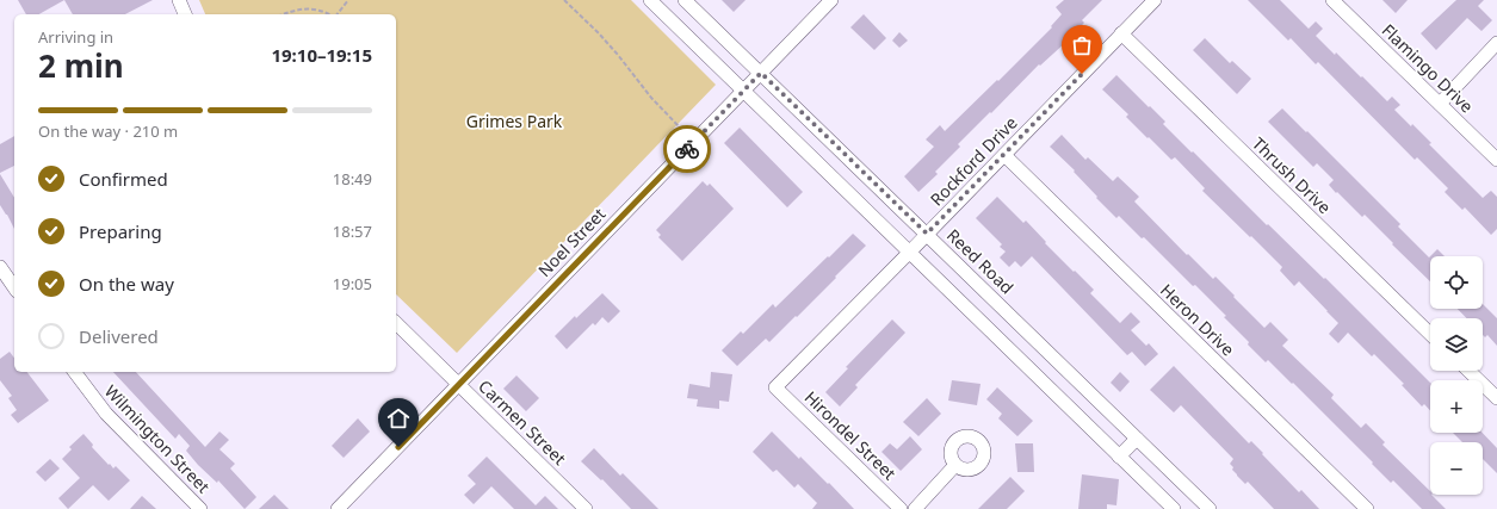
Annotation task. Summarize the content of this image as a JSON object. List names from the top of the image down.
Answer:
{
  "streets": {
    "street": [
      "Flamingo Drive",
      "Rockford Drive",
      "Thrush Drive",
      "Noel Street",
      "Reed Road",
      "Heron Drive",
      "Carmen Street",
      "Hirondel Street",
      "Wilmington Street"
    ]
  },
  "crossings": [
    ["Rockford Drive", "Thrush Drive"],
    ["Rockford Drive", "Reed Road"],
    ["Rockford Drive", "Heron Drive"],
    ["Rockford Drive", "Hirondel Street"],
    ["Noel Street", "Reed Road"],
    ["Noel Street", "Carmen Street"]
  ],
  "parks": ["Grimes Park"],
  "page": {
    "heading": ["2 min", "Arriving in", "19:10–19:15"],
    "bar": "On the way · 210 m",
    "list": [
      ["Confirmed", "18:49"],
      ["Preparing", "18:57"],
      ["On the way", "19:05"],
      "Delivered"
    ],
    "map_buttons": ["+", "−"]
  }
}
